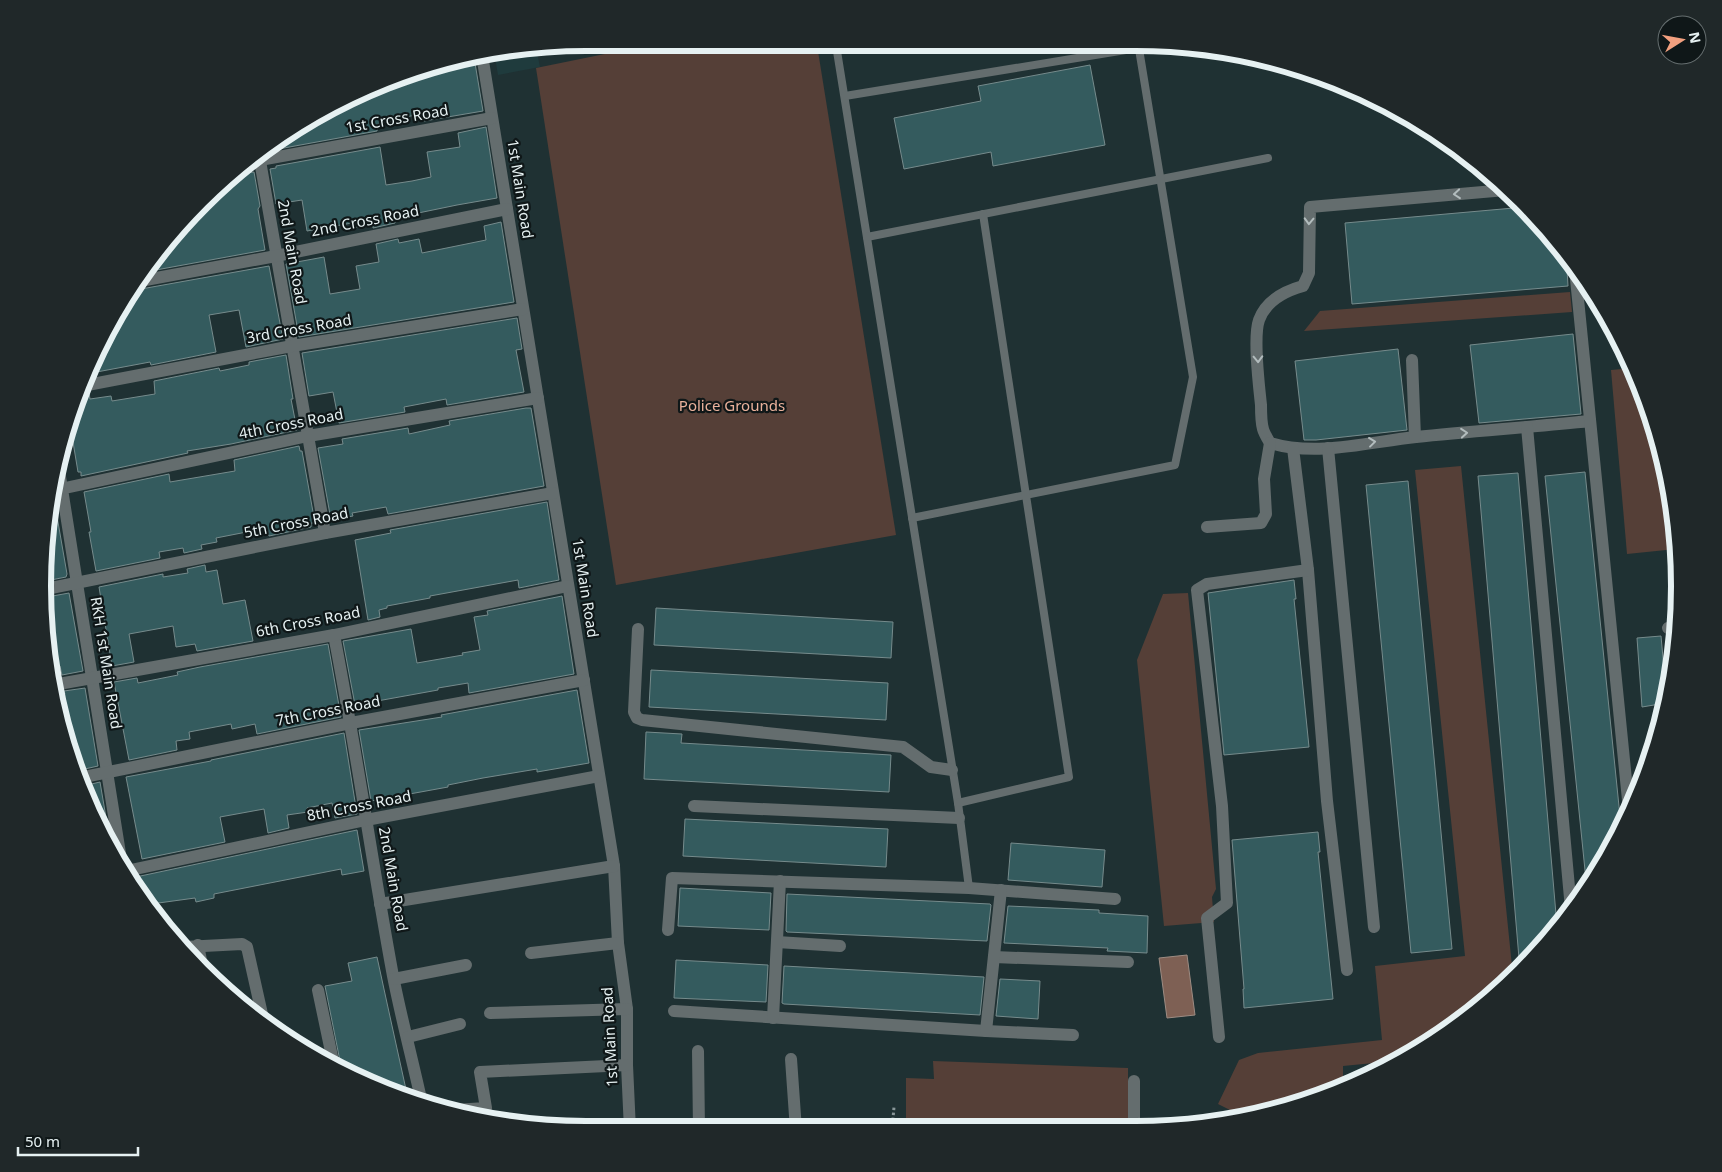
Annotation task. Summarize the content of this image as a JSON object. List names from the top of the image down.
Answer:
{
  "streets": {
    "street": [
      "1st Cross Road",
      "1st Main Road",
      "2nd Cross Road",
      "2nd Main Road",
      "3rd Cross Road",
      "4th Cross Road",
      "5th Cross Road",
      "6th Cross Road",
      "RKH 1st Main Road",
      "7th Cross Road",
      "8th Cross Road"
    ]
  },
  "crossings": [
    ["1st Cross Road", "1st Main Road"],
    ["1st Main Road", "2nd Cross Road"],
    ["1st Main Road", "3rd Cross Road"],
    ["1st Main Road", "4th Cross Road"],
    ["1st Main Road", "5th Cross Road"],
    ["1st Main Road", "6th Cross Road"],
    ["1st Main Road", "7th Cross Road"],
    ["1st Main Road", "8th Cross Road"],
    ["2nd Cross Road", "2nd Main Road"],
    ["2nd Main Road", "3rd Cross Road"],
    ["2nd Main Road", "4th Cross Road"],
    ["2nd Main Road", "5th Cross Road"],
    ["2nd Main Road", "6th Cross Road"],
    ["2nd Main Road", "7th Cross Road"],
    ["2nd Main Road", "8th Cross Road"],
    ["5th Cross Road", "RKH 1st Main Road"],
    ["6th Cross Road", "RKH 1st Main Road"],
    ["RKH 1st Main Road", "7th Cross Road"]
  ],
  "parks": ["Police Grounds"],
  "scale_bar": "50 m",
  "north": "right"
}
